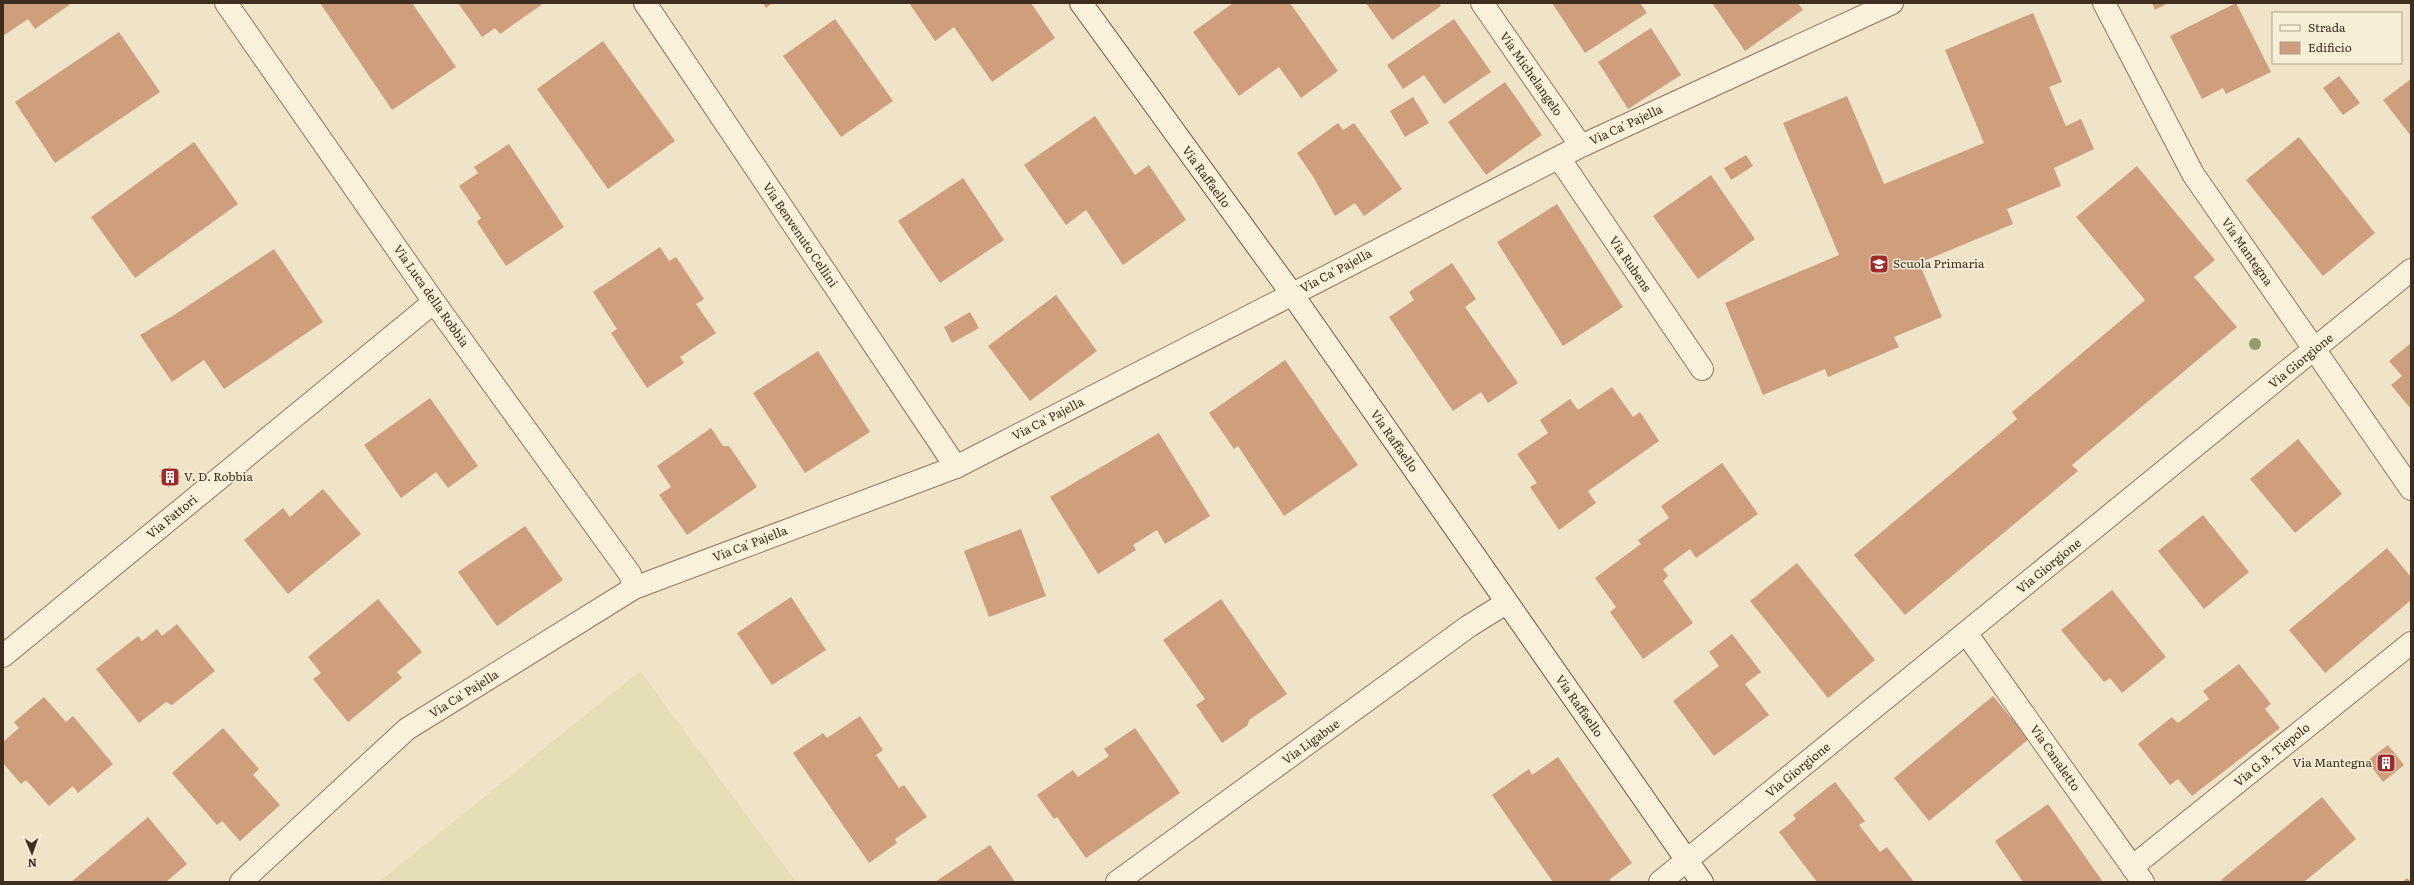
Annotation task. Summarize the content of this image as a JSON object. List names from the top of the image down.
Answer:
{
  "streets": {
    "street": [
      "Via Michelangelo",
      "Via Ca' Pajella",
      "Via Raffaello",
      "Via Benvenuto Cellini",
      "Via Mantegna",
      "Via Rubens",
      "Via Luca della Robbia",
      "Via Giorgione",
      "Via Fattori",
      "Via Ligabue",
      "Via G.B. Tiepolo",
      "Via Canaletto"
    ]
  },
  "crossings": [
    ["Via Michelangelo", "Via Ca' Pajella"],
    ["Via Ca' Pajella", "Via Raffaello"],
    ["Via Ca' Pajella", "Via Benvenuto Cellini"],
    ["Via Ca' Pajella", "Via Rubens"],
    ["Via Ca' Pajella", "Via Luca della Robbia"],
    ["Via Raffaello", "Via Giorgione"],
    ["Via Raffaello", "Via Ligabue"],
    ["Via Mantegna", "Via Giorgione"],
    ["Via Luca della Robbia", "Via Fattori"],
    ["Via Giorgione", "Via Canaletto"],
    ["Via G.B. Tiepolo", "Via Canaletto"]
  ],
  "places": {
    "school or university": ["Scuola Primaria"],
    "building": ["V. D. Robbia", "Via Mantegna"]
  },
  "legend": ["Strada", "Edificio"],
  "north": "bottom"
}
